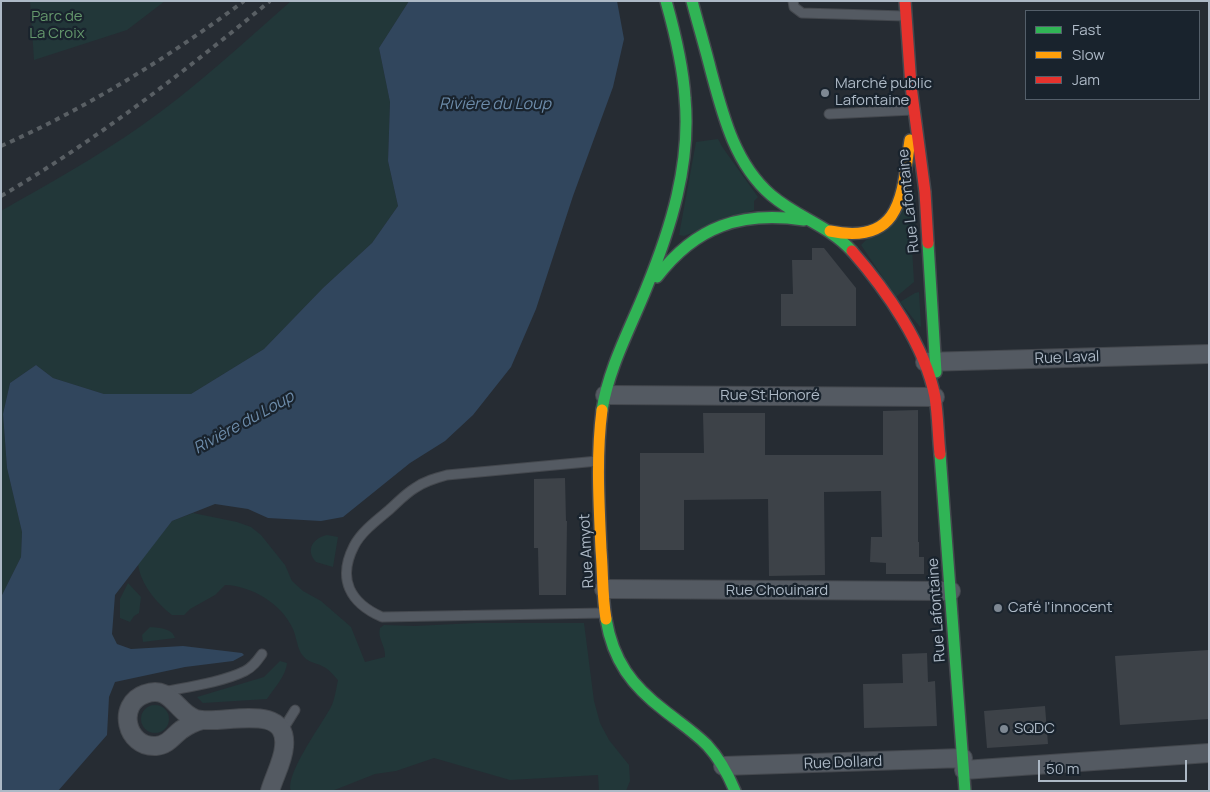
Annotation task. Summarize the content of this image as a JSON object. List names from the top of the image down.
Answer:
{
  "streets": {
    "main road": ["Rue Lafontaine", "Rue Amyot"],
    "street": [
      "Rue Laval",
      "Rue St Honoré",
      "Rue Chouinard",
      "Rue Dollard"
    ]
  },
  "crossings": [
    ["Rue Lafontaine", "Rue Laval"],
    ["Rue Lafontaine", "Rue St Honoré"],
    ["Rue Lafontaine", "Rue Chouinard"],
    ["Rue Lafontaine", "Rue Dollard"],
    ["Rue St Honoré", "Rue Amyot"],
    ["Rue Amyot", "Rue Chouinard"],
    ["Rue Amyot", "Rue Dollard"]
  ],
  "water": ["Rivière du Loup"],
  "parks": ["Parc de La Croix"],
  "places": ["Marché public Lafontaine", "Café l'innocent", "SQDC"],
  "legend": ["Fast", "Slow", "Jam"],
  "scale_bar": "50 m"
}
